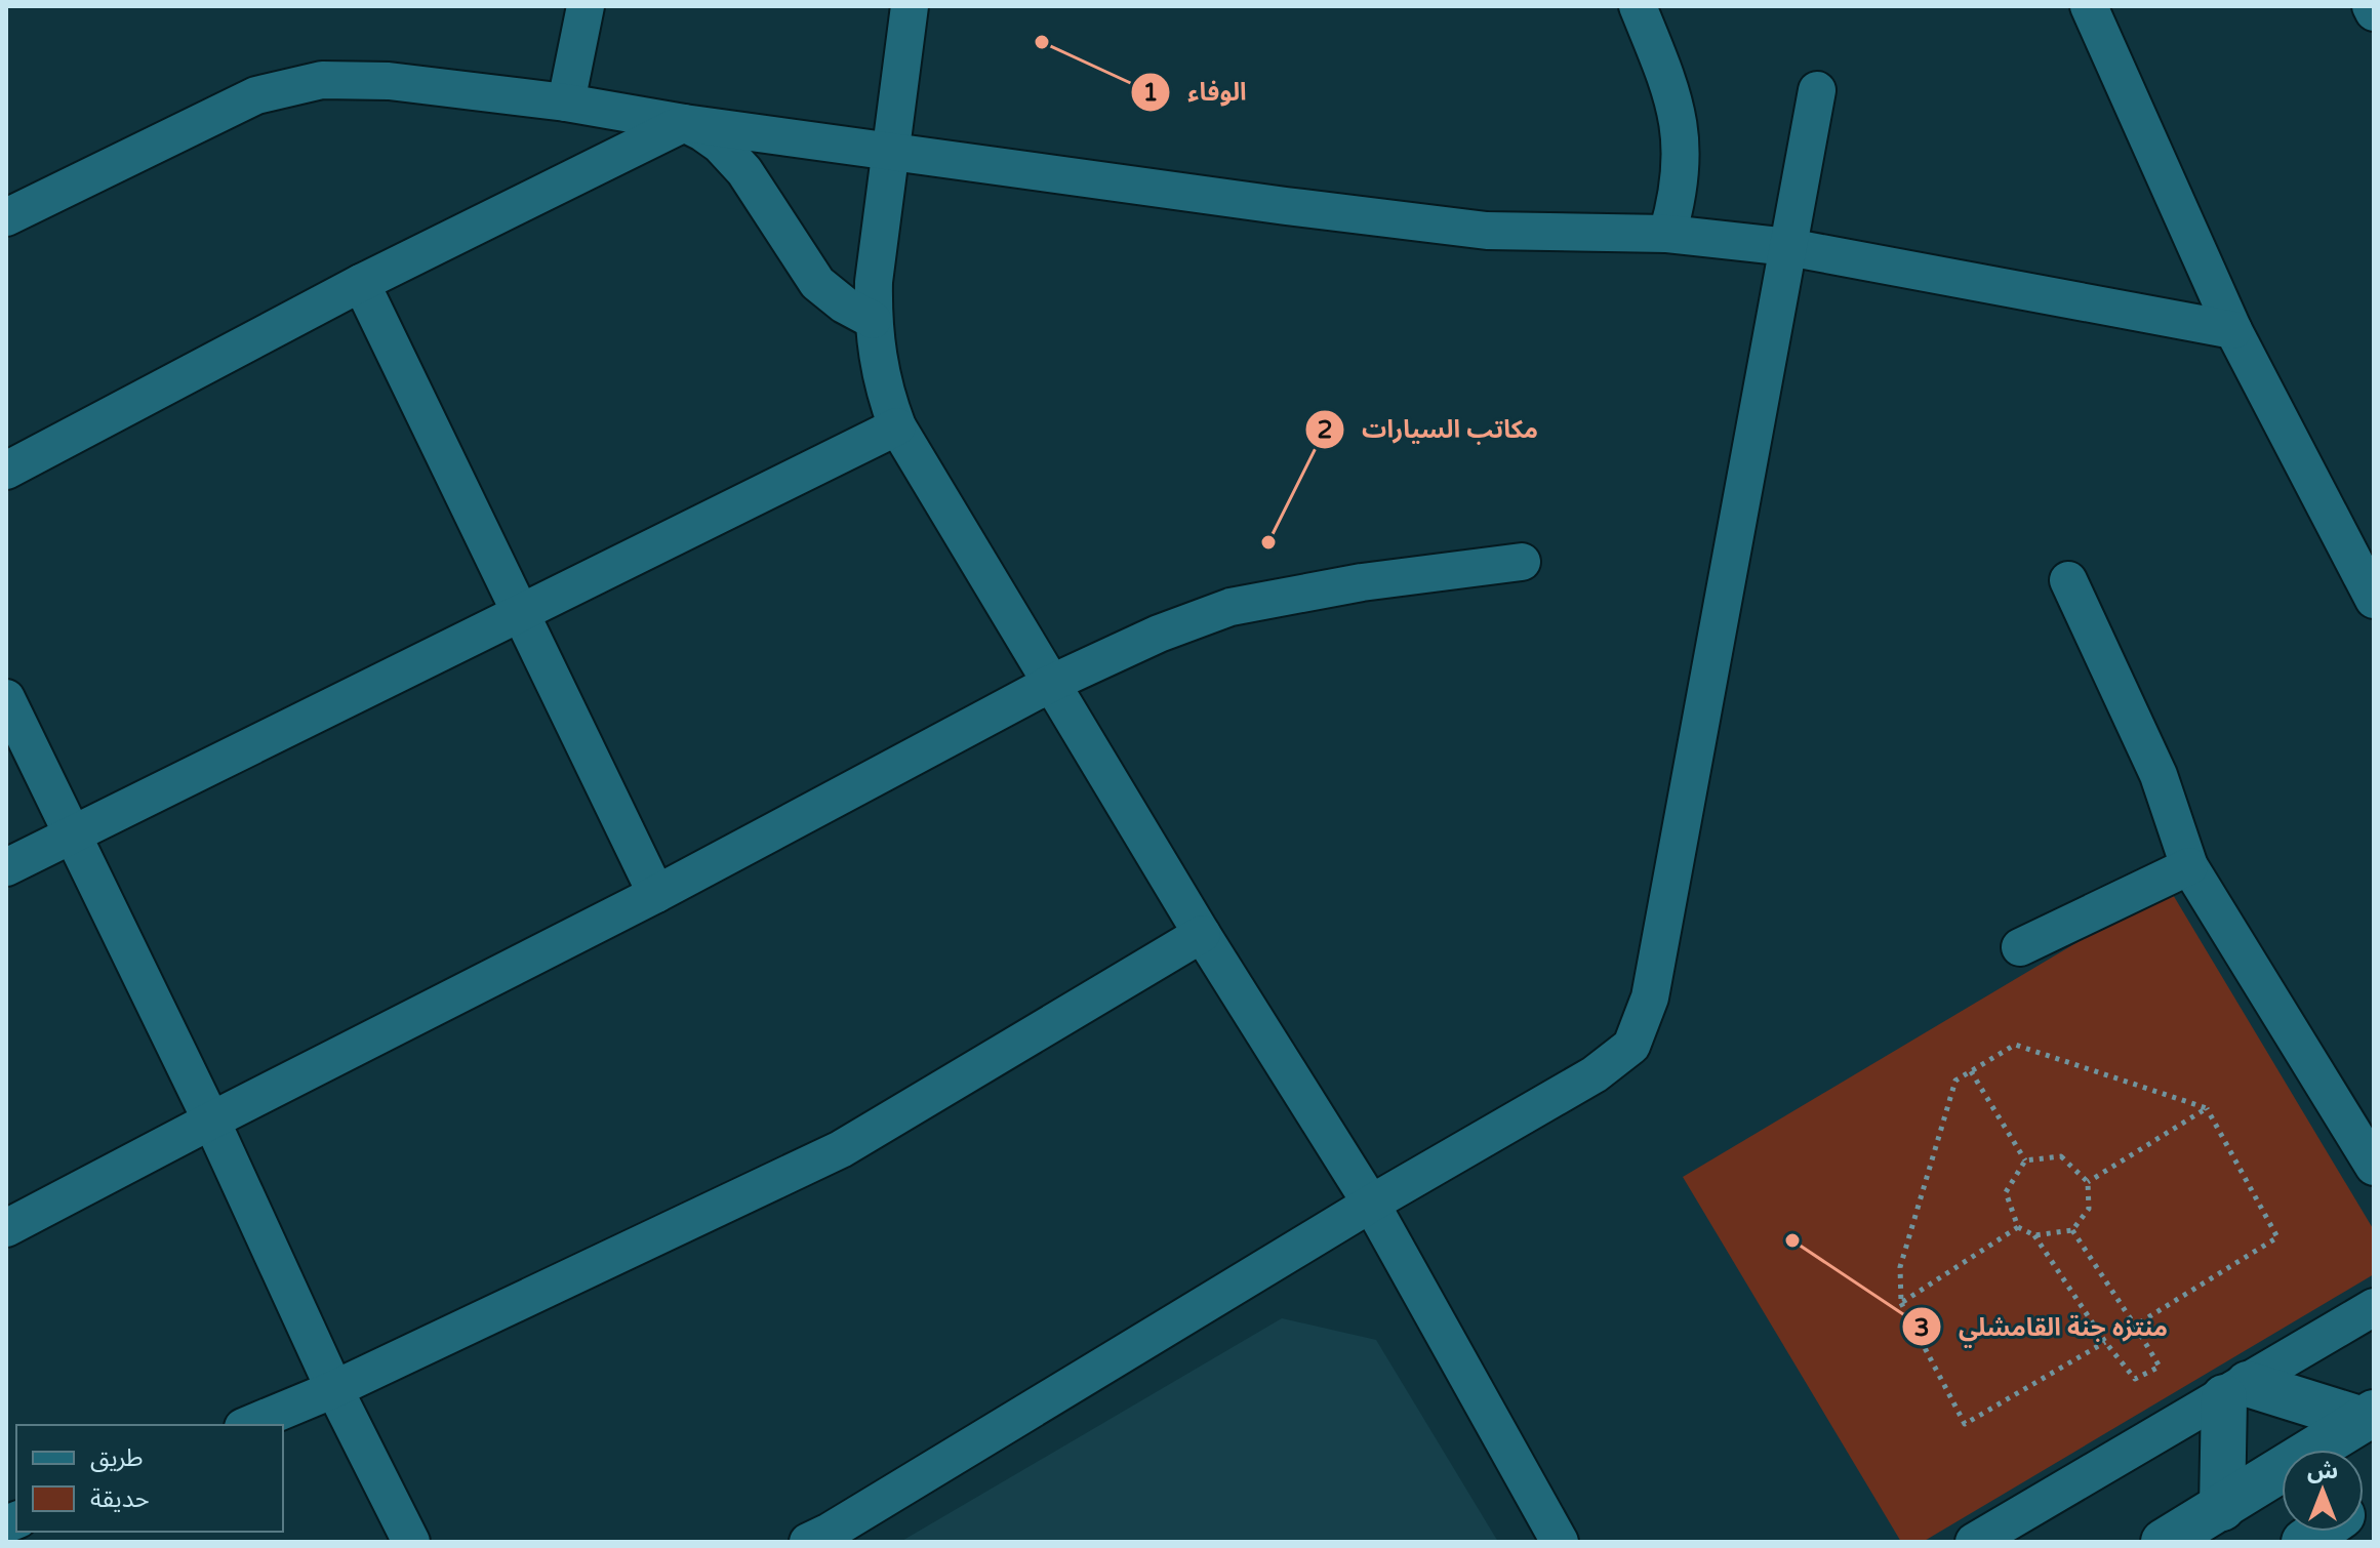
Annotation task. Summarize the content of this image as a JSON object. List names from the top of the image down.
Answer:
{
  "places": ["الوفاء", "مكاتب السيارات", "منتزه جنة القامشلي"],
  "legend": ["طريق", "حديقة"],
  "north": "top"
}
